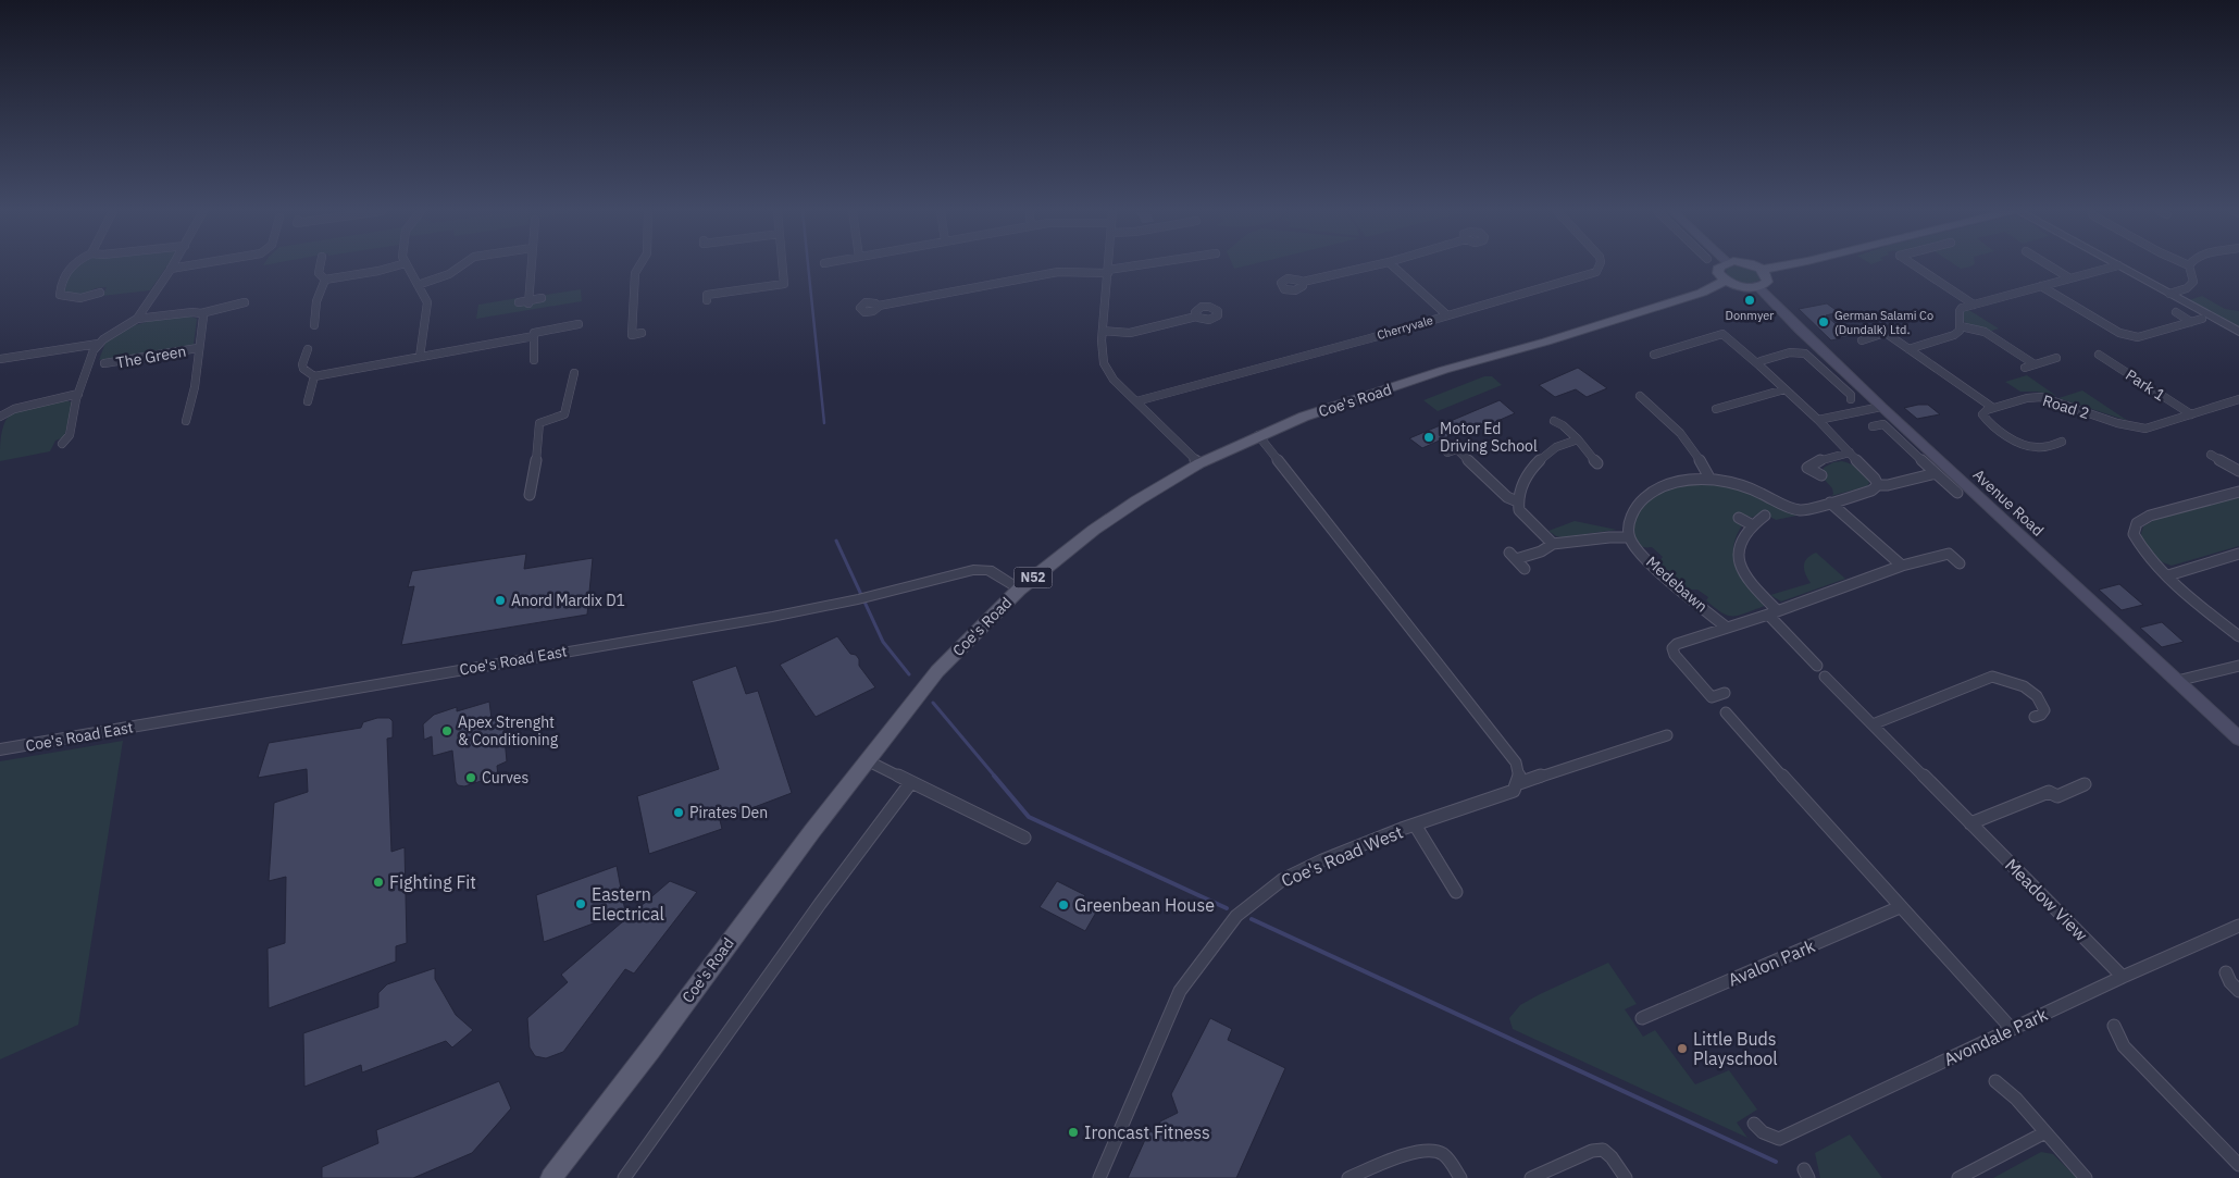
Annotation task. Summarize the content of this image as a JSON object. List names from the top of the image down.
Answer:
{
  "streets": {
    "main road": ["Coe's Road", "Avenue Road", "N52"],
    "street": [
      "Cherryvale",
      "The Green",
      "Park 1",
      "Road 2",
      "Medebawn",
      "Coe's Road East",
      "Coe's Road West",
      "Meadow View",
      "Avalon Park",
      "Avondale Park"
    ]
  },
  "crossings": [
    ["Park 1", "Road 2"],
    ["Coe's Road", "Coe's Road East"],
    ["Meadow View", "Avondale Park"]
  ],
  "places": [
    "Donmyer",
    "German Salami Co (Dundalk) Ltd.",
    "Motor Ed Driving School",
    "Anord Mardix D1",
    "Apex Strenght & Conditioning",
    "Curves",
    "Pirates Den",
    "Fighting Fit",
    "Eastern Electrical",
    "Greenbean House",
    "Little Buds Playschool",
    "Ironcast Fitness"
  ]
}
